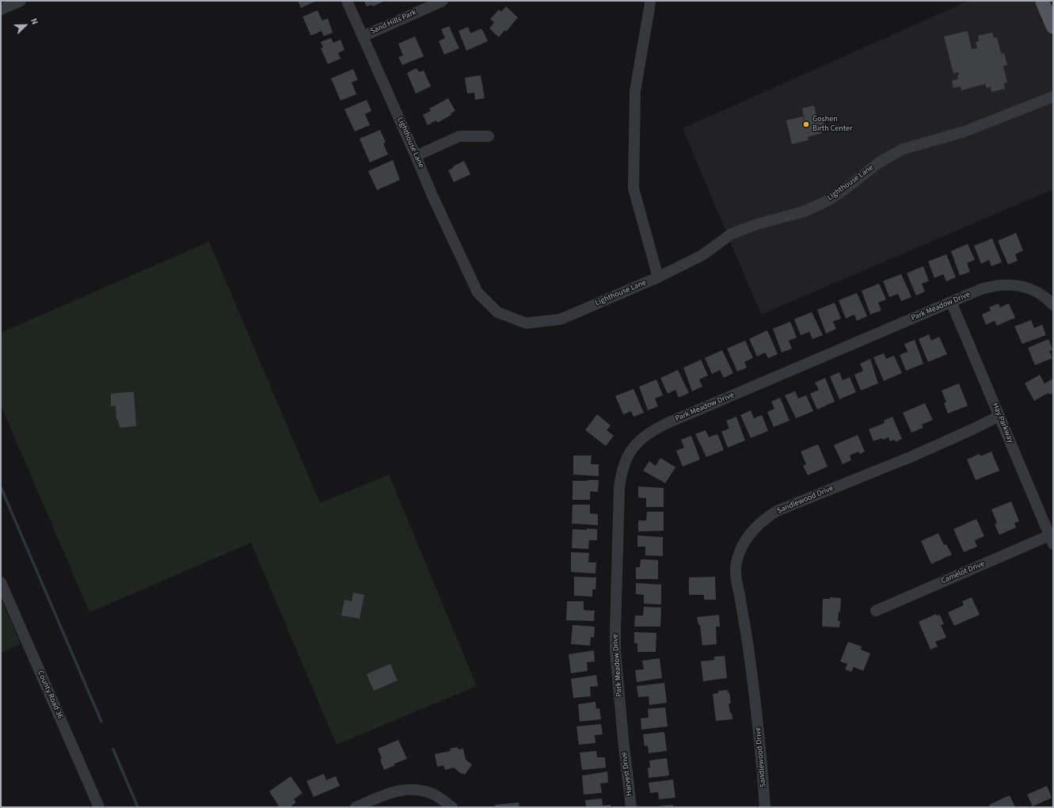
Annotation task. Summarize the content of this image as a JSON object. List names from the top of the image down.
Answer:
{
  "streets": {
    "street": [
      "Sand Hills Park",
      "Lighthouse Lane",
      "Park Meadow Drive",
      "Hay Parkway",
      "Sandlewood Drive",
      "Camelot Drive",
      "County Road 36",
      "Harvest Drive"
    ]
  },
  "crossings": [
    ["Sand Hills Park", "Lighthouse Lane"],
    ["Park Meadow Drive", "Hay Parkway"],
    ["Park Meadow Drive", "Harvest Drive"],
    ["Hay Parkway", "Sandlewood Drive"],
    ["Hay Parkway", "Camelot Drive"]
  ],
  "places": ["Goshen Birth Center"],
  "north": "top right"
}
